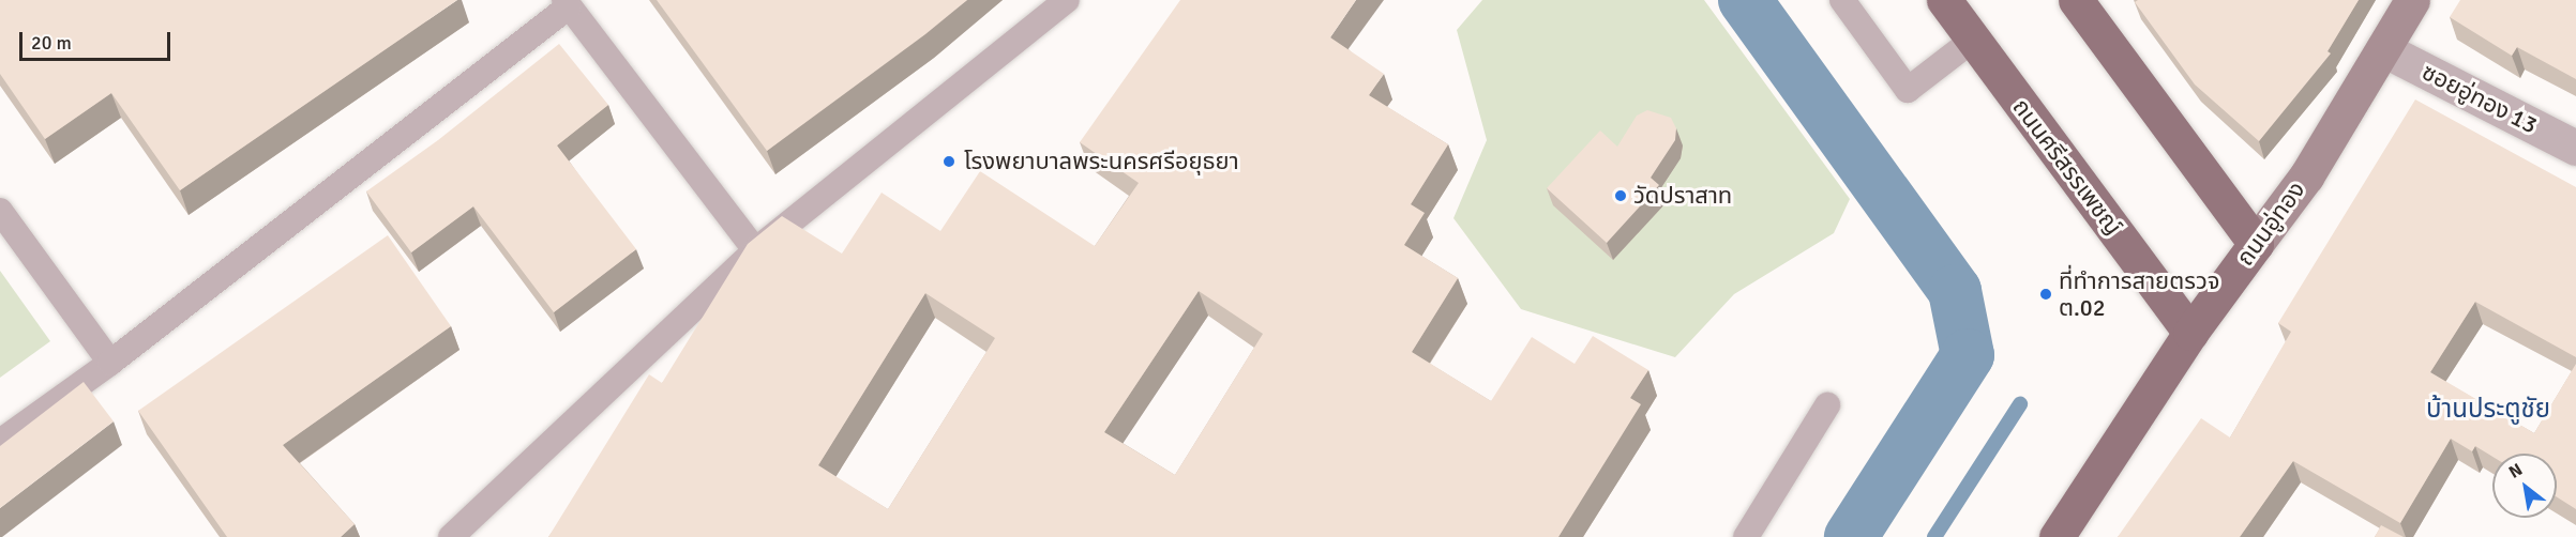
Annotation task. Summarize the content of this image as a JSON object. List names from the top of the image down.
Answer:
{
  "streets": {
    "main road": ["ถนนศรีสรรเพชญ์", "ถนนอู่ทอง"],
    "street": ["ซอยอู่ทอง 13"]
  },
  "crossings": [
    ["ซอยอู่ทอง 13", "ถนนอู่ทอง"],
    ["ถนนศรีสรรเพชญ์", "ถนนอู่ทอง"]
  ],
  "districts": ["บ้านประตูชัย"],
  "places": ["โรงพยาบาลพระนครศรีอยุธยา", "วัดปราสาท", "ที่ทำการสายตรวจ ต.02"],
  "scale_bar": "20 m",
  "north": "top left"
}
